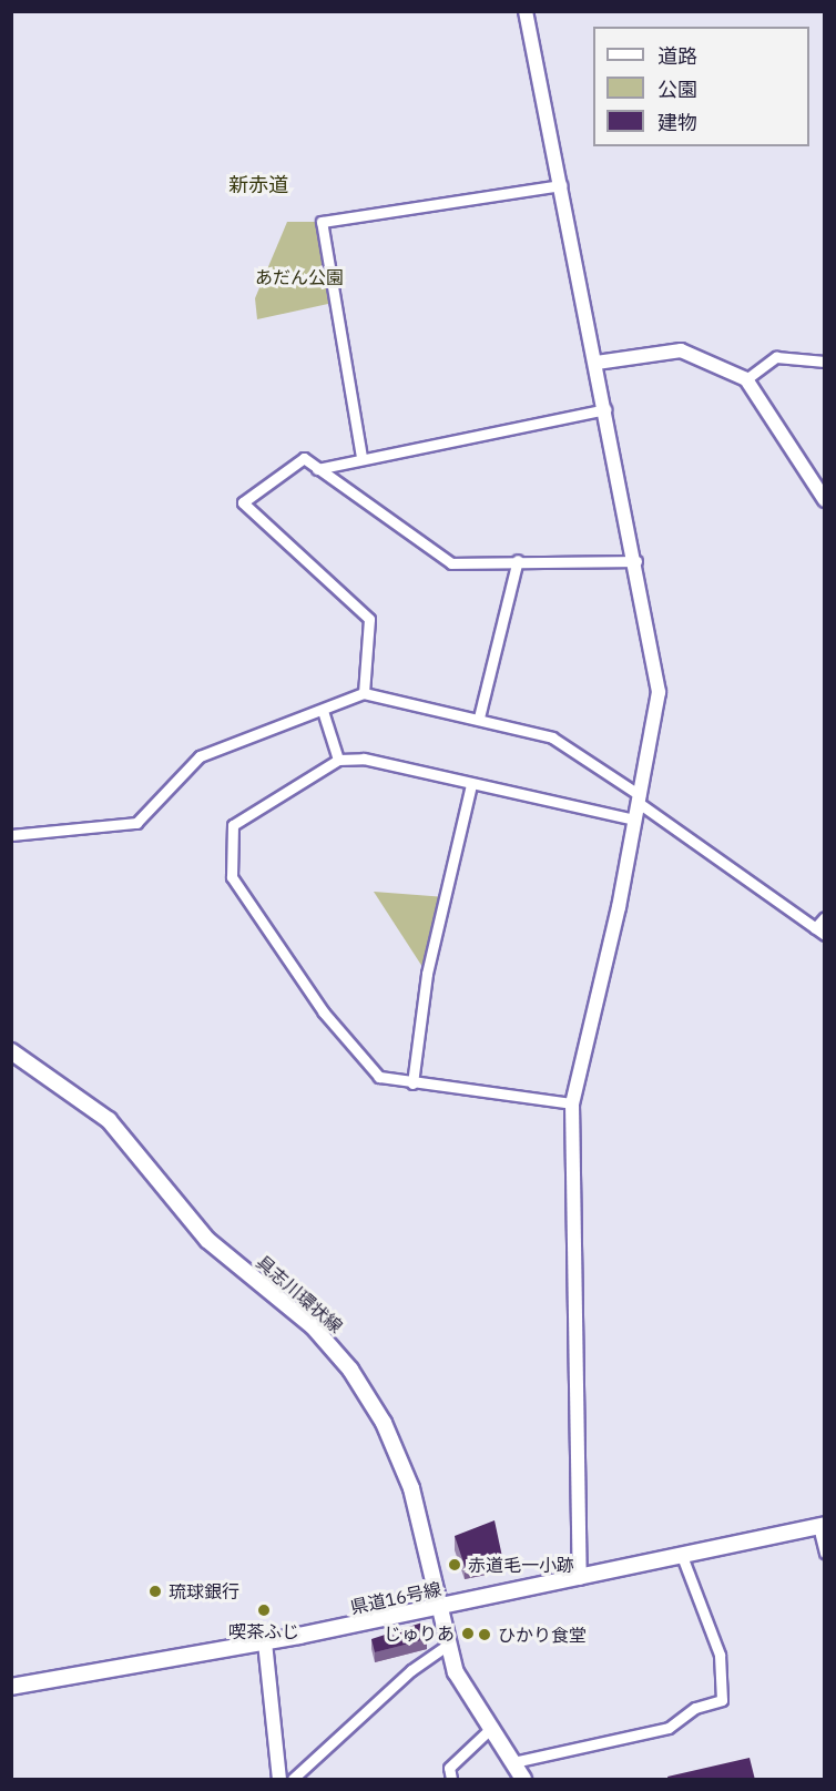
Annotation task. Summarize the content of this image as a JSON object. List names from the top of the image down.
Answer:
{
  "streets": {
    "main road": ["具志川環状線", "県道16号線"]
  },
  "crossings": [
    ["具志川環状線", "県道16号線"]
  ],
  "districts": ["新赤道"],
  "parks": ["あだん公園"],
  "places": [
    "赤道毛一小跡",
    "琉球銀行",
    "喫茶ふじ",
    "じゅりあ",
    "ひかり食堂"
  ],
  "legend": ["道路", "公園", "建物"]
}
